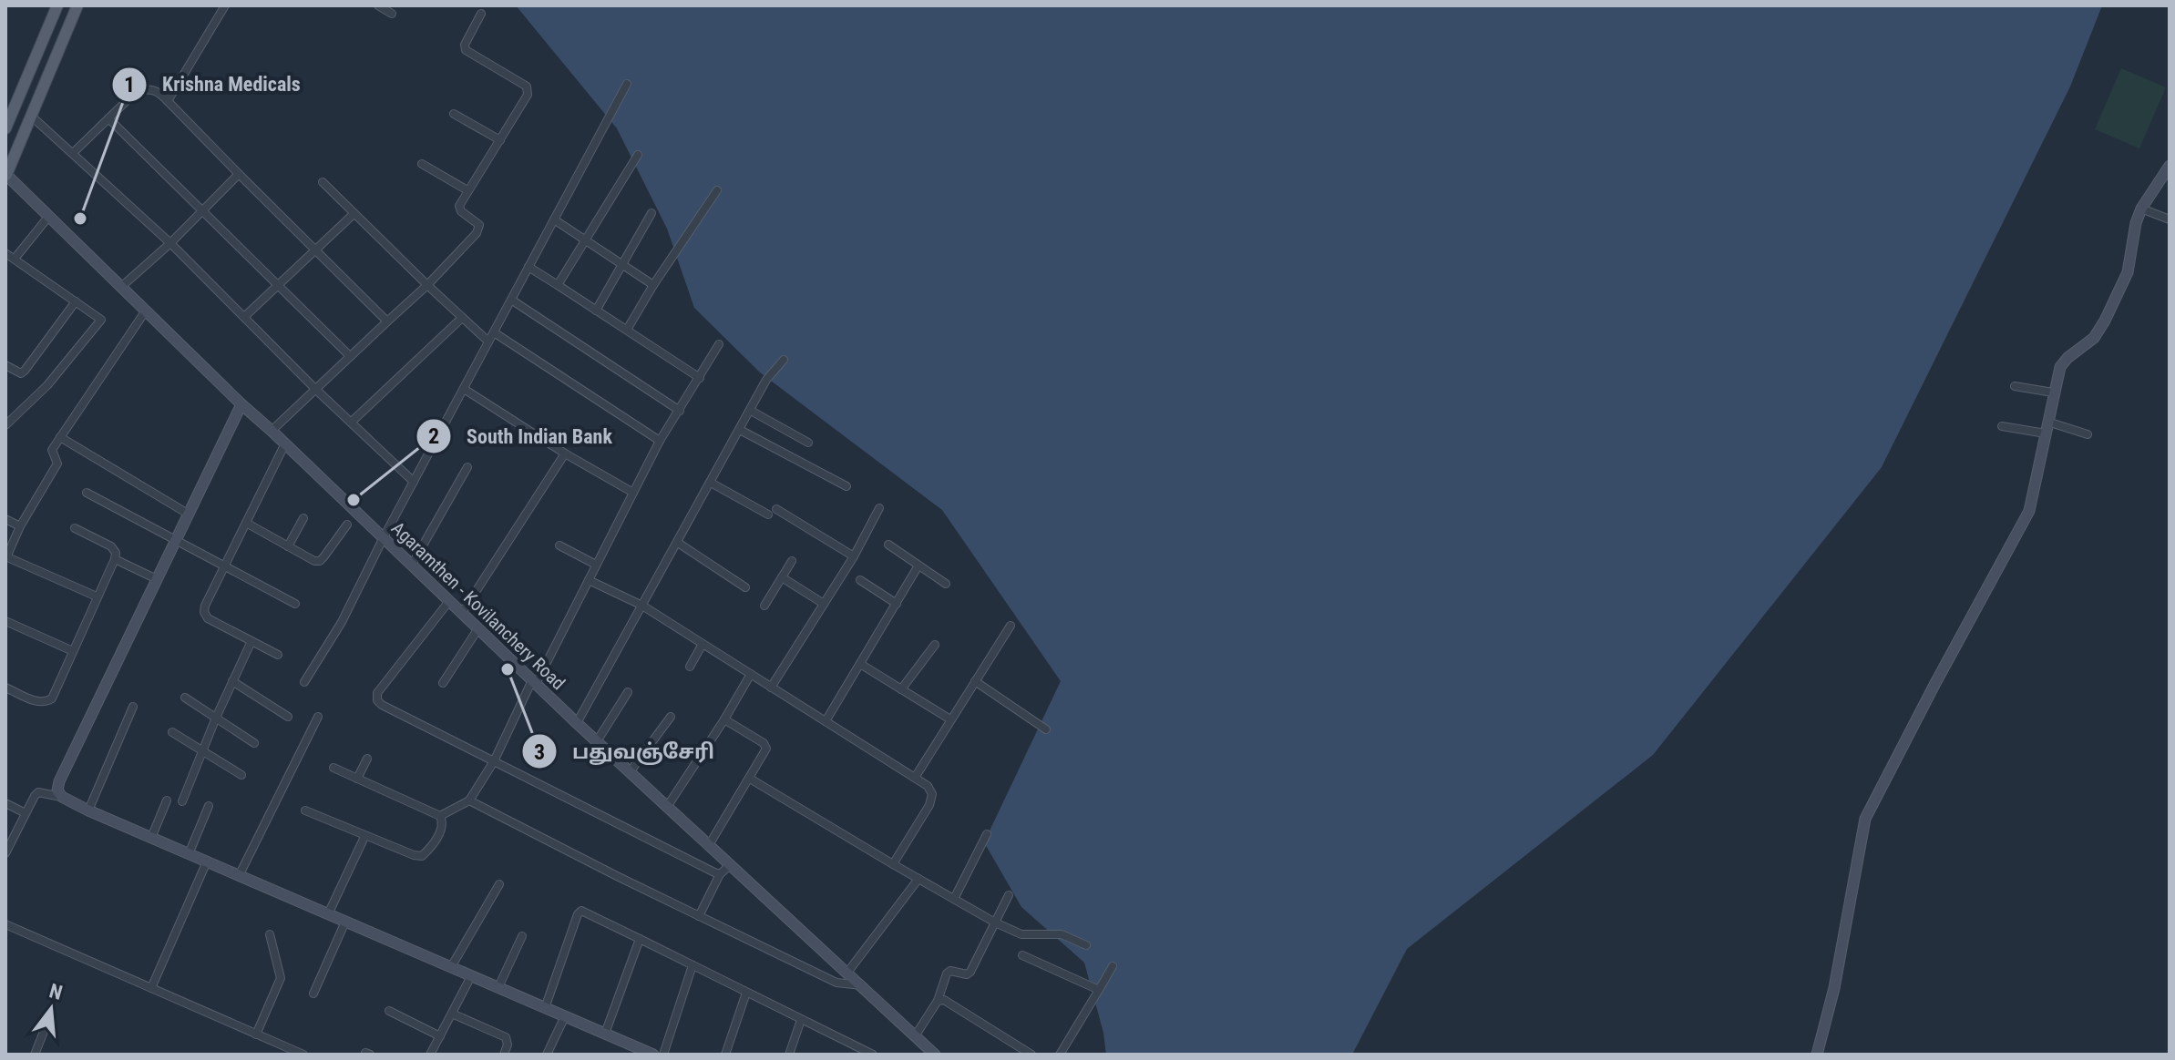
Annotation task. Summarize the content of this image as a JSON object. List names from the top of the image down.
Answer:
{
  "streets": {
    "street": ["Agaramthen - Kovilanchery Road"]
  },
  "places": ["Krishna Medicals", "South Indian Bank", "பதுவஞ்சேரி"],
  "north": "top"
}
